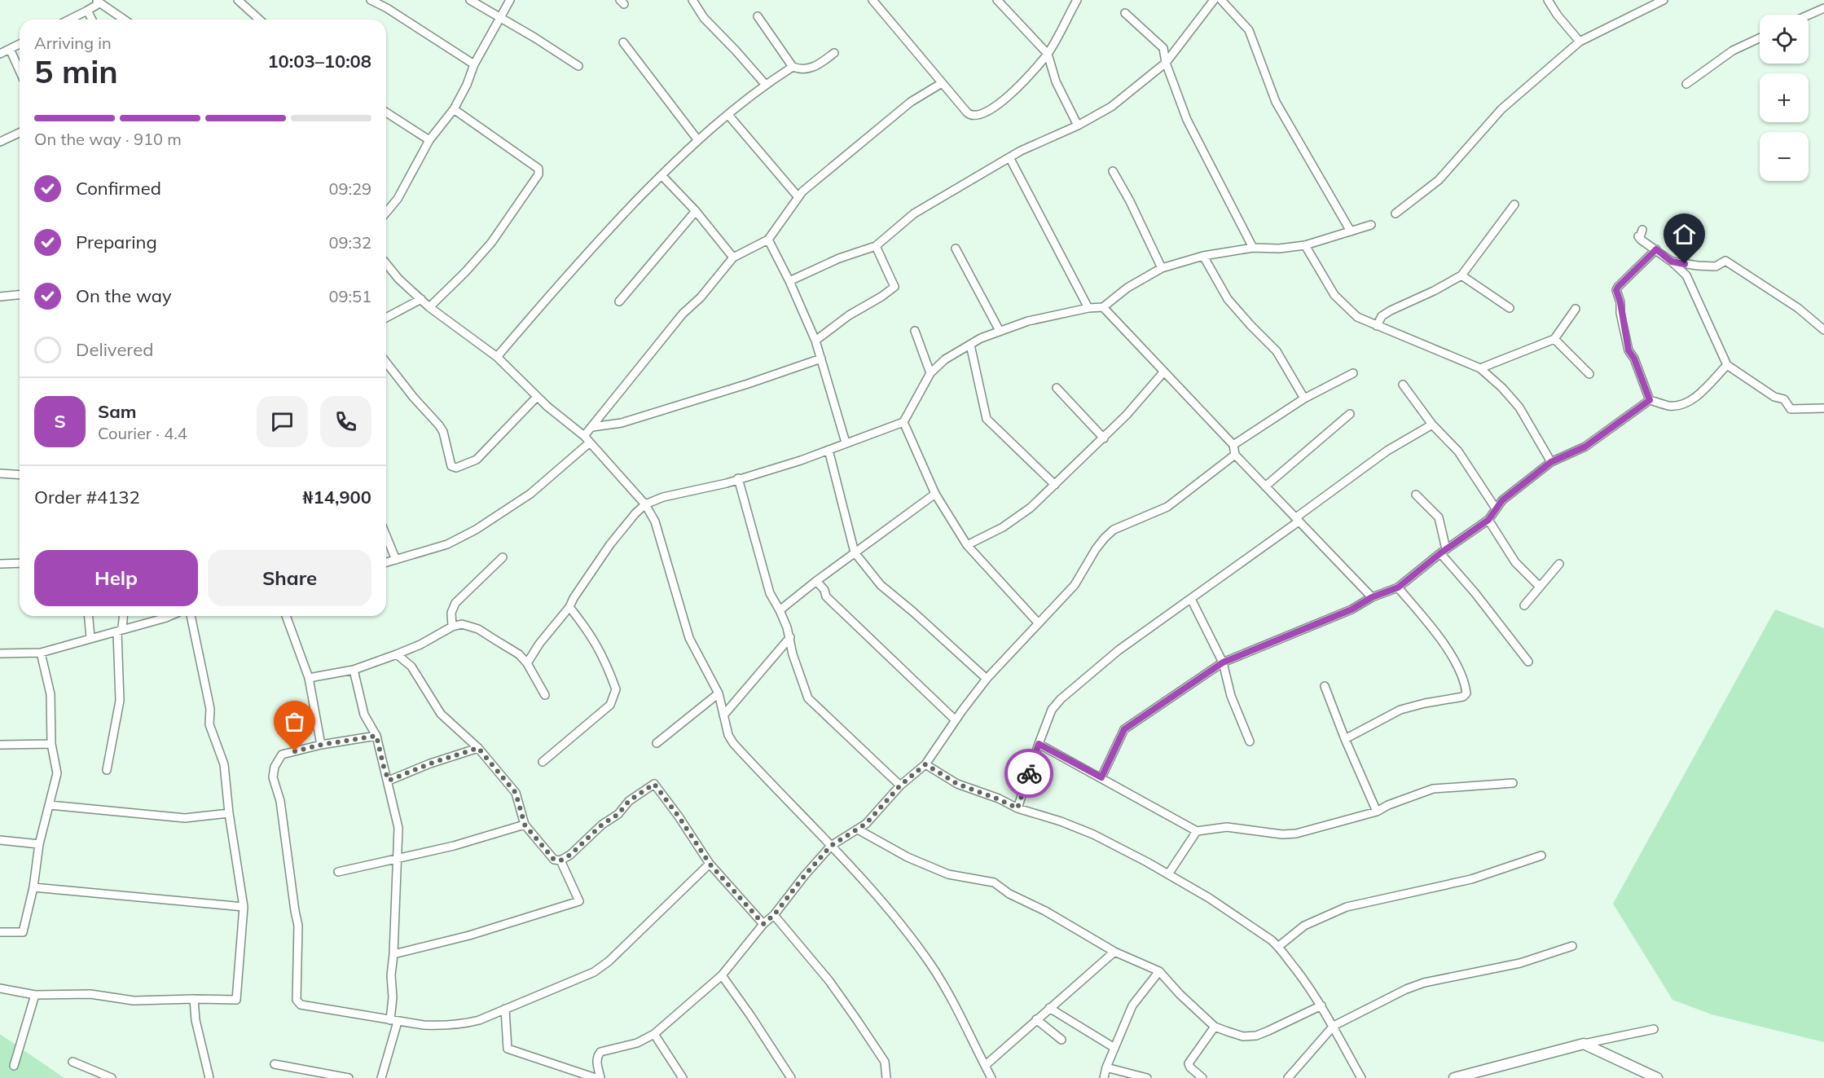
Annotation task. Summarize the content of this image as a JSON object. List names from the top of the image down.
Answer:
{
  "page": {
    "map_buttons": ["+", "−"],
    "heading": ["5 min", "Arriving in", "10:03–10:08"],
    "panel": [
      "Sam",
      "Courier · 4.4",
      "Order #4132",
      "₦14,900"
    ],
    "bar": "On the way · 910 m",
    "list": [
      ["Confirmed", "09:29"],
      ["Preparing", "09:32"],
      ["On the way", "09:51"],
      "Delivered"
    ],
    "round": "S",
    "buttons": ["Help", "Share"]
  }
}
